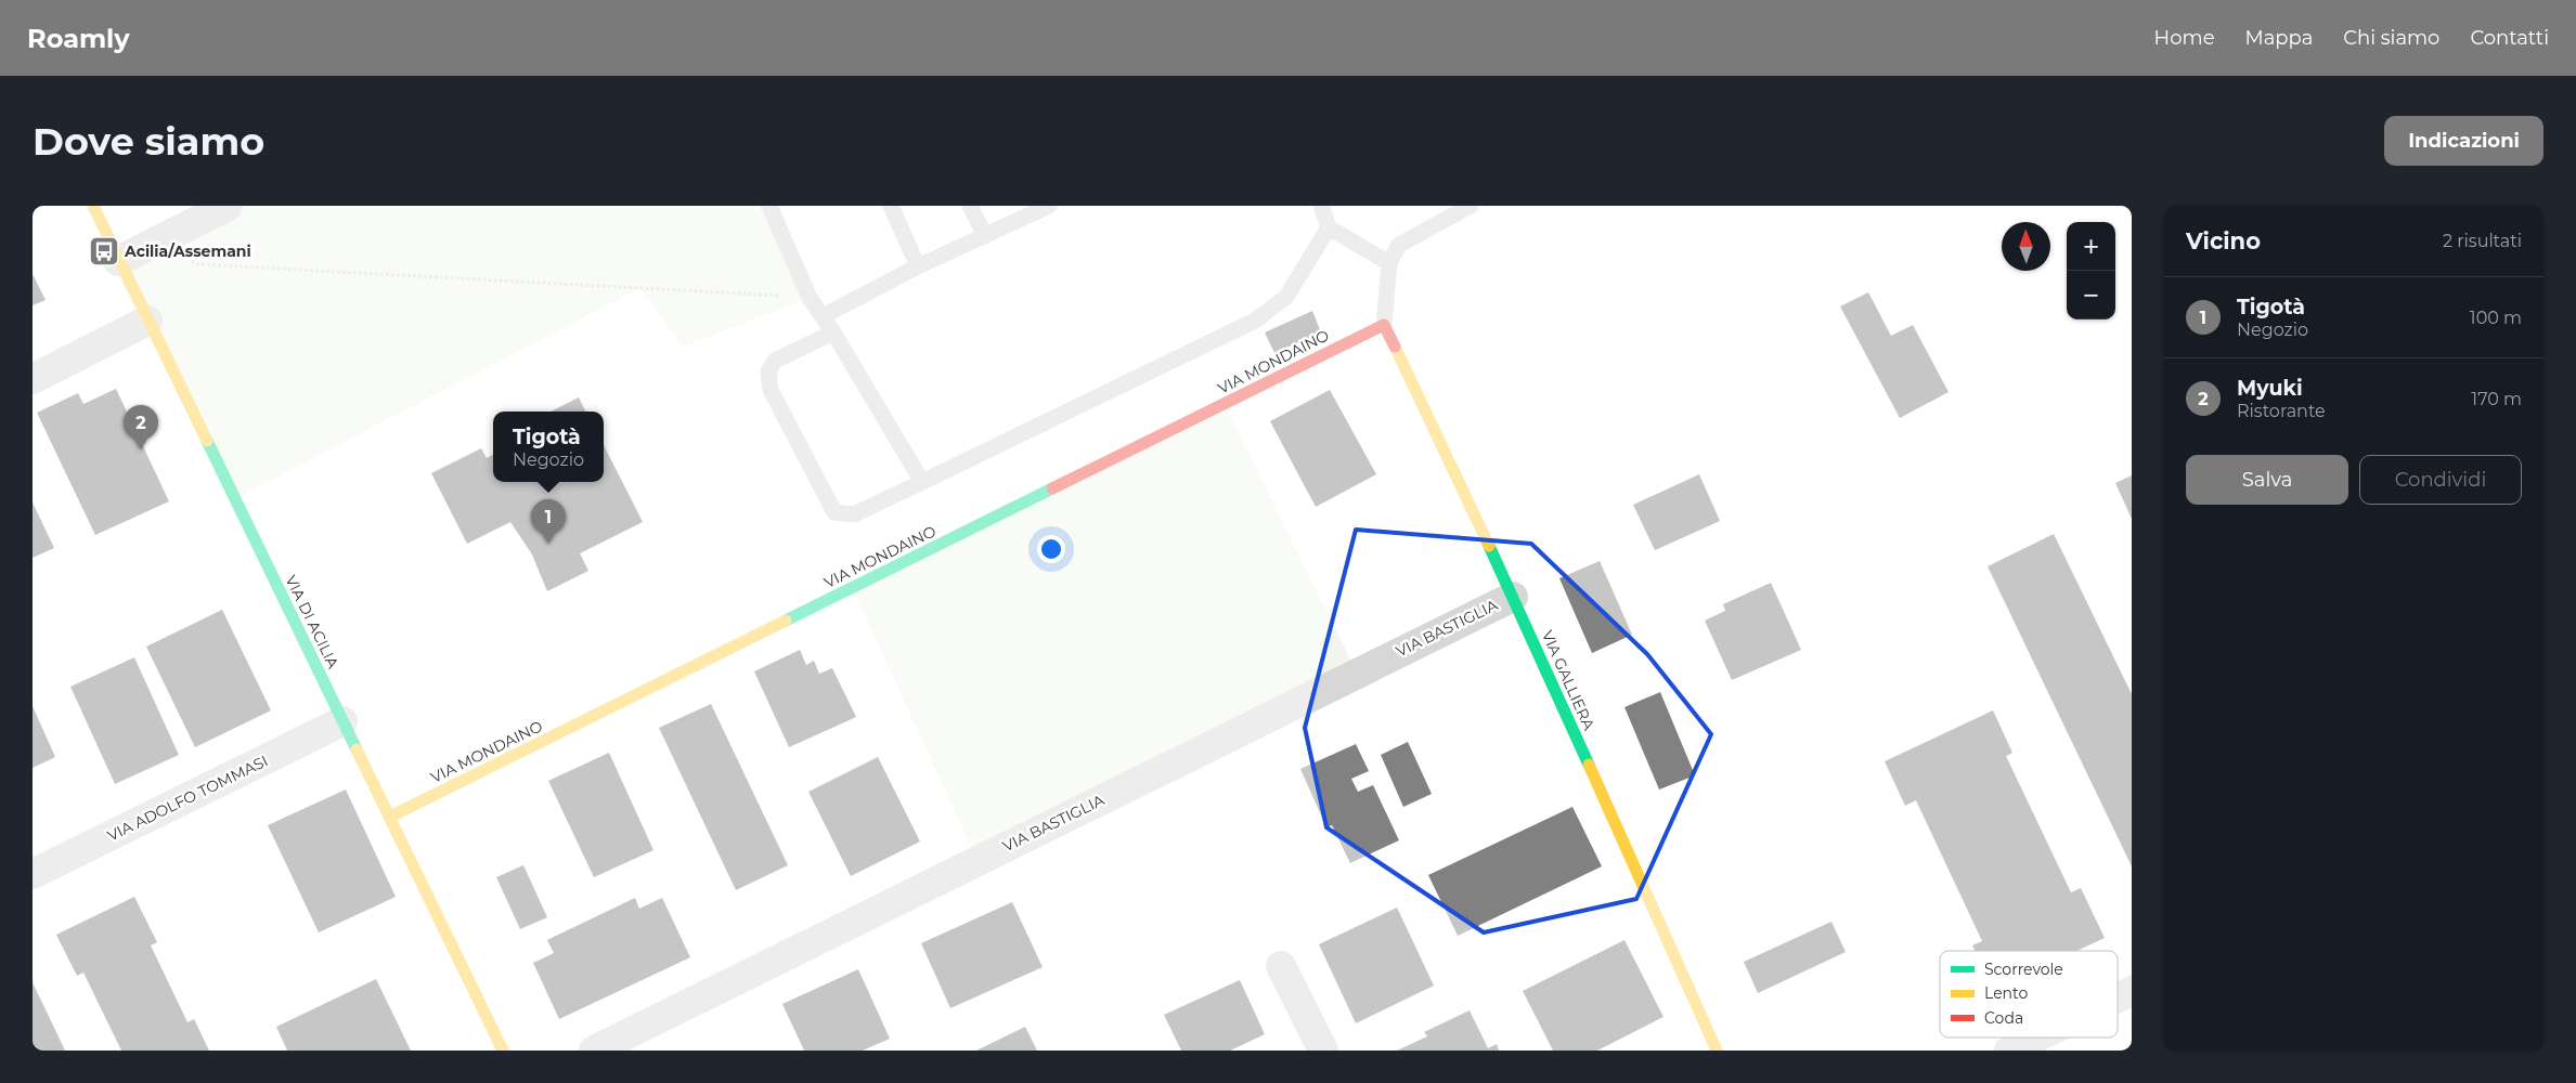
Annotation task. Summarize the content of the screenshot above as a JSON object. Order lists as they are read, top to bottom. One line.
{"streets":{"street":["VIA MONDAINO","VIA DI ACILIA","VIA BASTIGLIA","VIA GALLIERA","VIA ADOLFO TOMMASI"]},"crossings":[["VIA MONDAINO","VIA DI ACILIA"],["VIA MONDAINO","VIA GALLIERA"],["VIA DI ACILIA","VIA ADOLFO TOMMASI"],["VIA BASTIGLIA","VIA GALLIERA"]],"places":{"bus stop":["Acilia/Assemani"]},"legend":["Scorrevole","Lento","Coda"],"north":"top","page":{"header":"Roamly","nav":["Home","Mappa","Chi siamo","Contatti"],"buttons":["Indicazioni",["Salva","Condividi"]],"title":"Dove siamo","heading":["Vicino","2 risultati"],"map_buttons":["+","−"],"list":[{"mark":"1","name":"Tigotà","note":"Negozio","value":"100 m"},{"mark":"2","name":"Myuki","note":"Ristorante","value":"170 m"}],"pins":["2","1"],"popup":["Tigotà","Negozio"]}}
